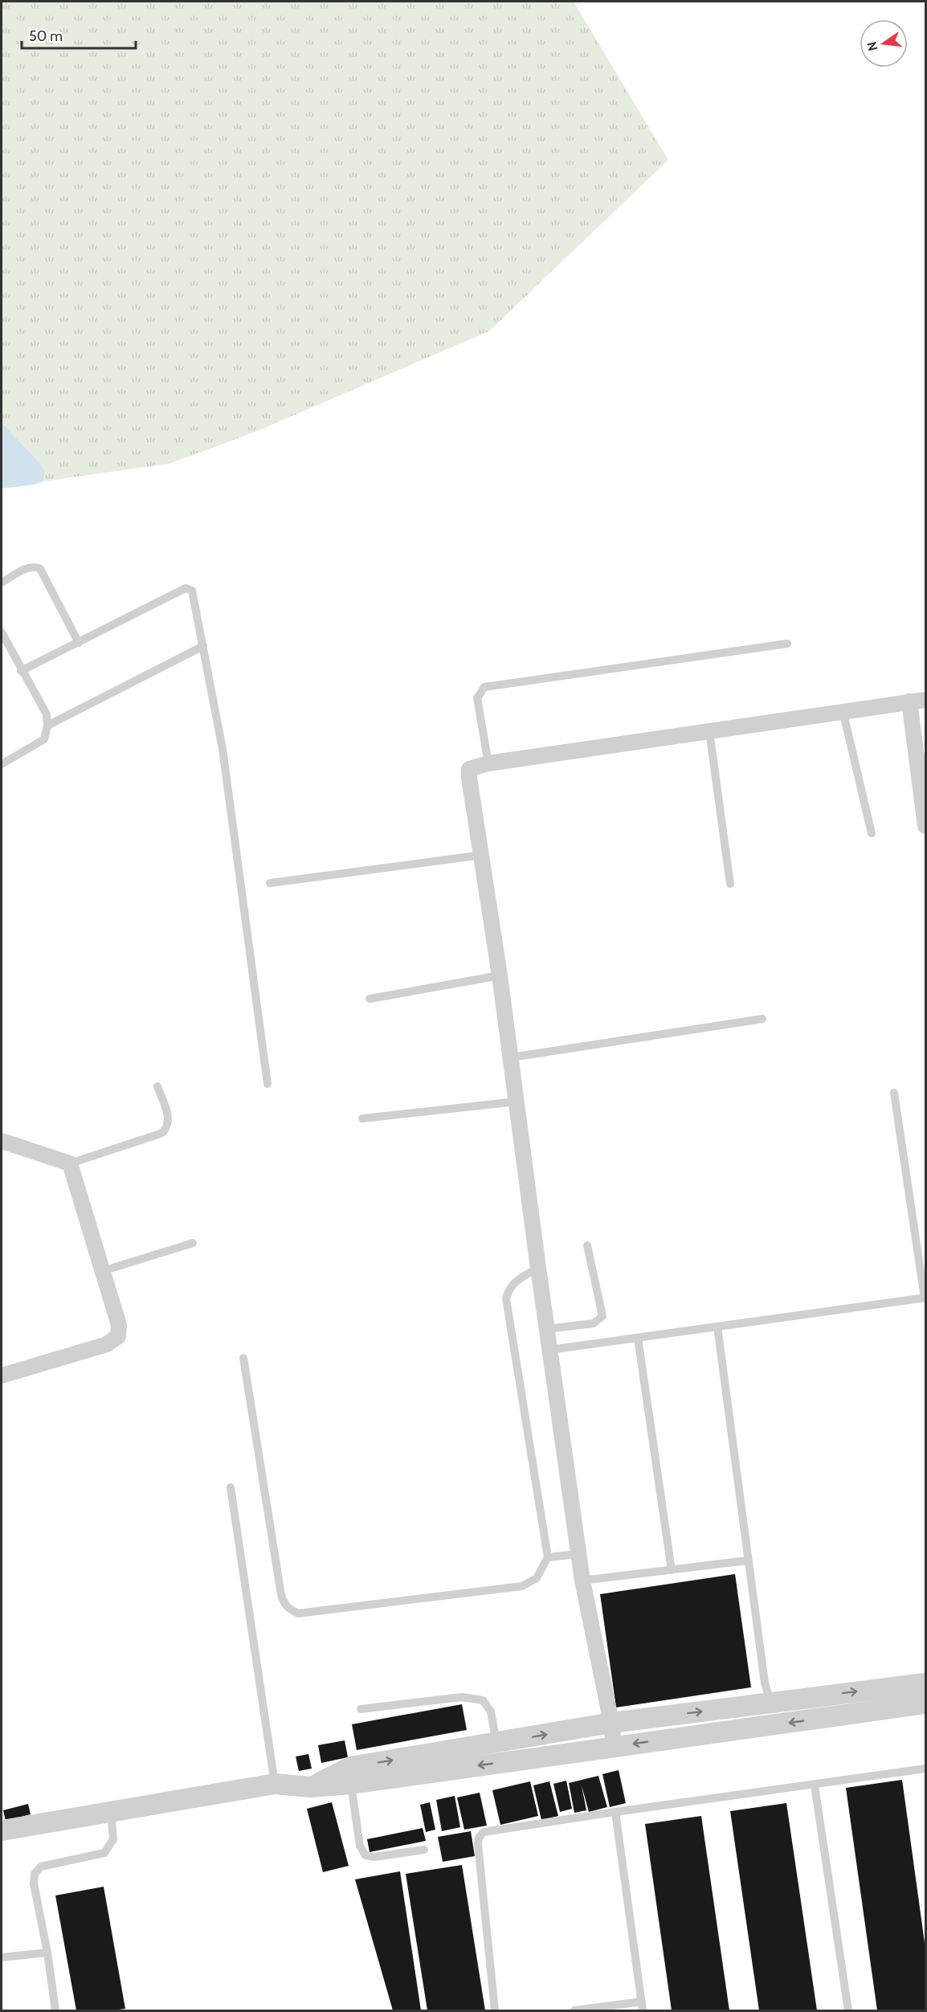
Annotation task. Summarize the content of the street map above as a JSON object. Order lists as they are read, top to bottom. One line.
{"scale_bar":"50 m","north":"left"}
